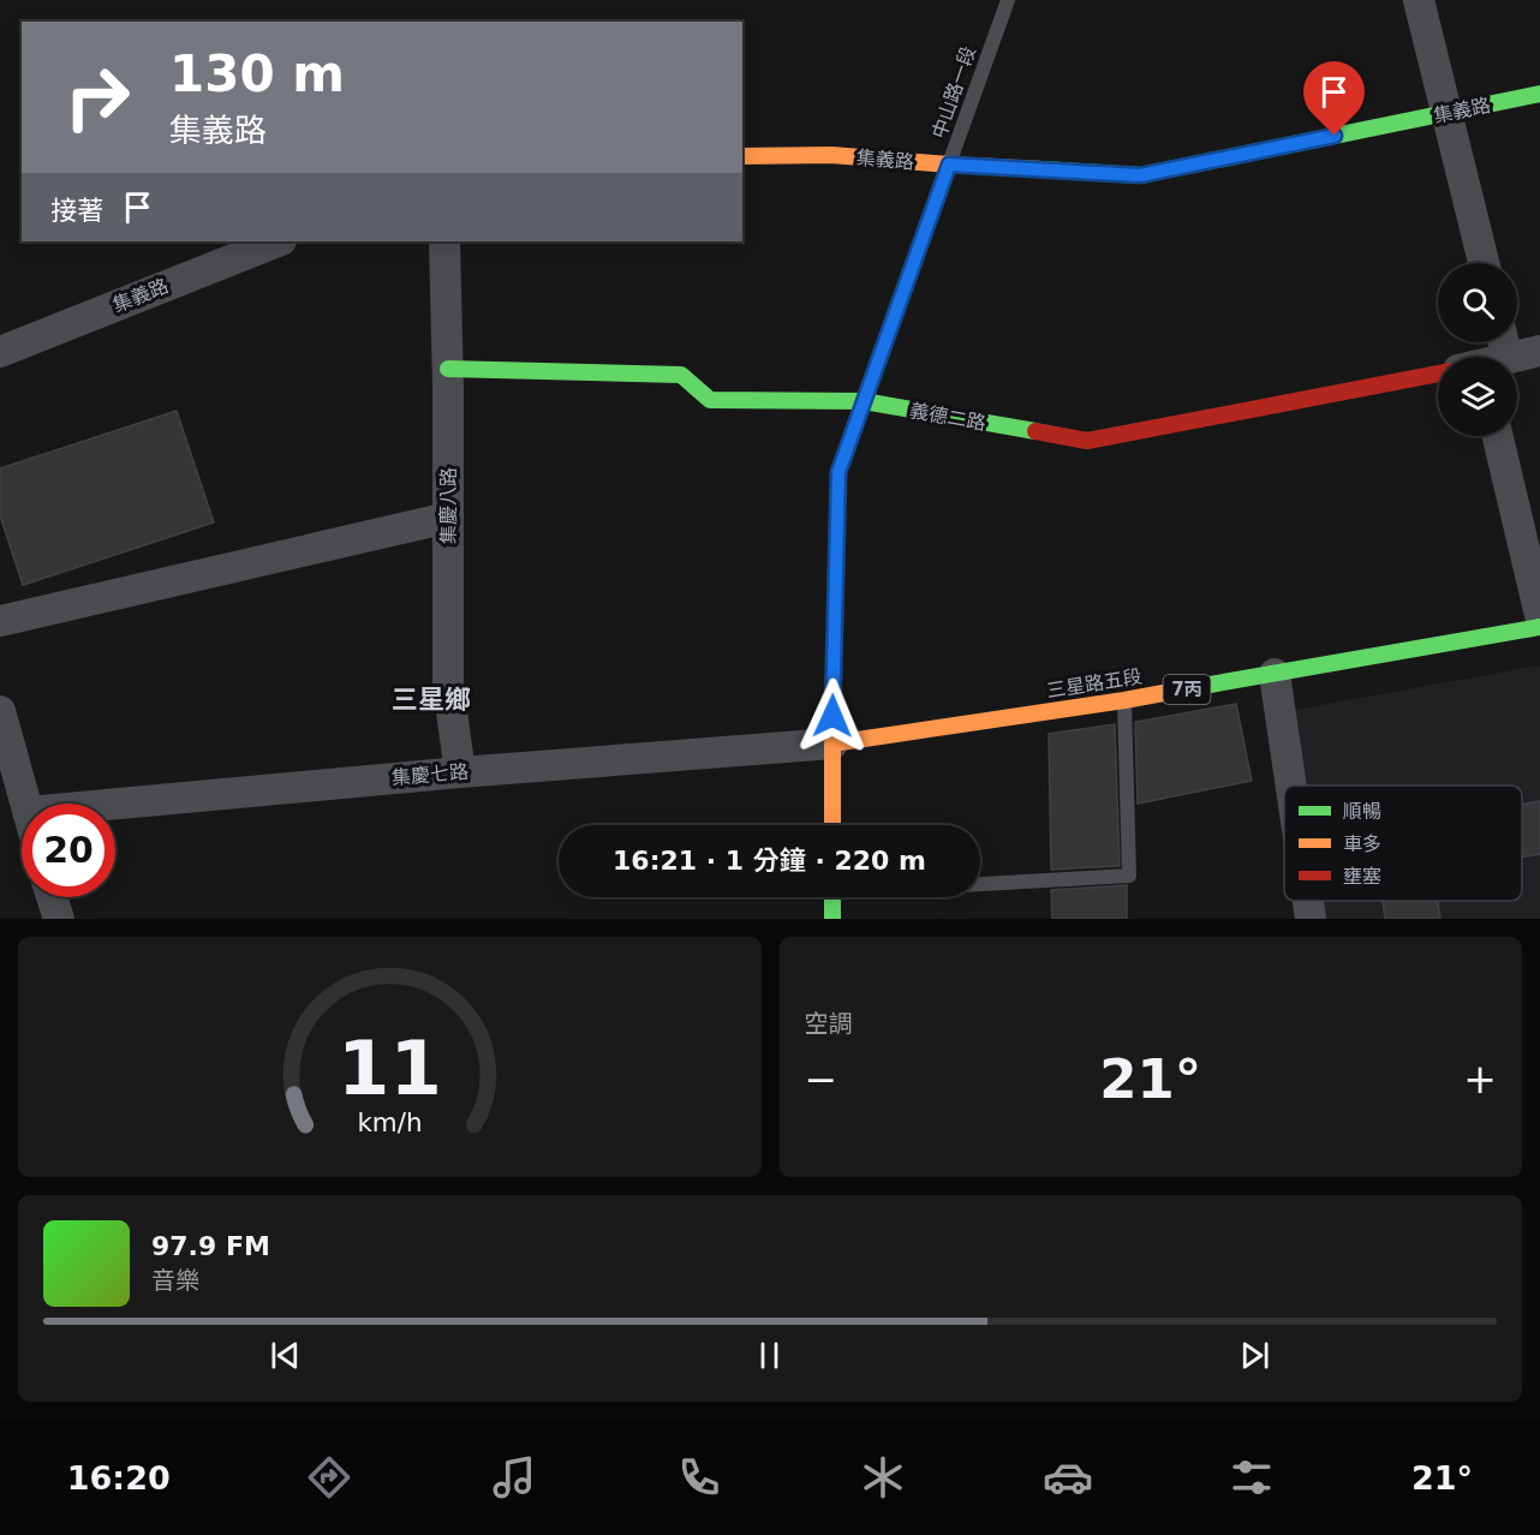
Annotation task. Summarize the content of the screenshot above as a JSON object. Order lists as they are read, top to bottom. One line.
{"streets":{"street":["集義路","義德二路","集慶八路","三星路五段","7丙","集慶七路"],"lane":["中山路一段"]},"crossings":[["中山路一段","集義路"],["中山路一段","義德二路"],["中山路一段","三星路五段"],["中山路一段","集慶七路"],["義德二路","集慶八路"],["集慶八路","集慶七路"],["三星路五段","集慶七路"]],"districts":["三星鄉"],"legend":["順暢","車多","壅塞"],"page":{"turn":["130 m","集義路"],"then":"接著","limit":"20","trip":"16:21 · 1 分鐘 · 220 m","tile":"空調","heat":["−","21°","+"],"song":["97.9 FM","音樂"],"tabs":["16:20","21°"],"gauge":["11","km/h"]}}
